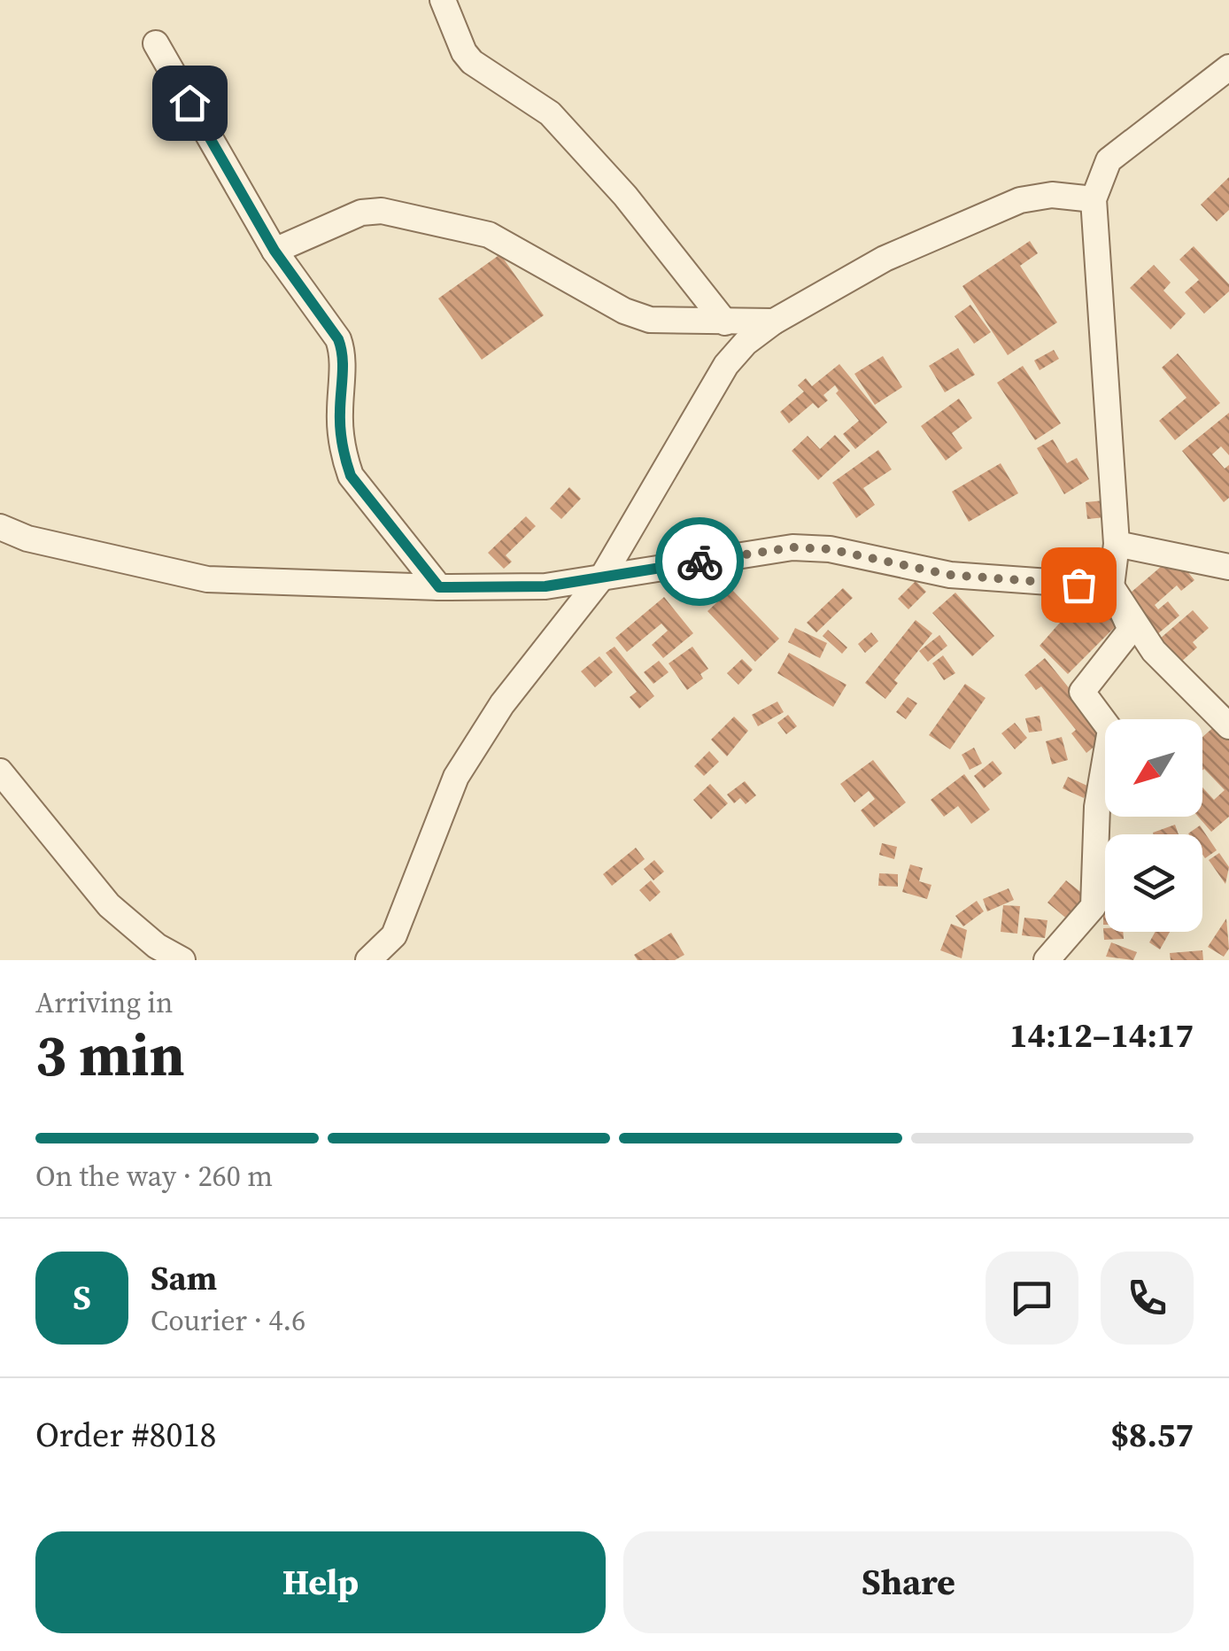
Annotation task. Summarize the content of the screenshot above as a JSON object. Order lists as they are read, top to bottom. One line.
{"north":"bottom left","page":{"heading":["3 min","Arriving in","14:12–14:17"],"panel":["Sam","Courier · 4.6","Order #8018","$8.57"],"bar":"On the way · 260 m","round":"S","buttons":["Help","Share"]}}
